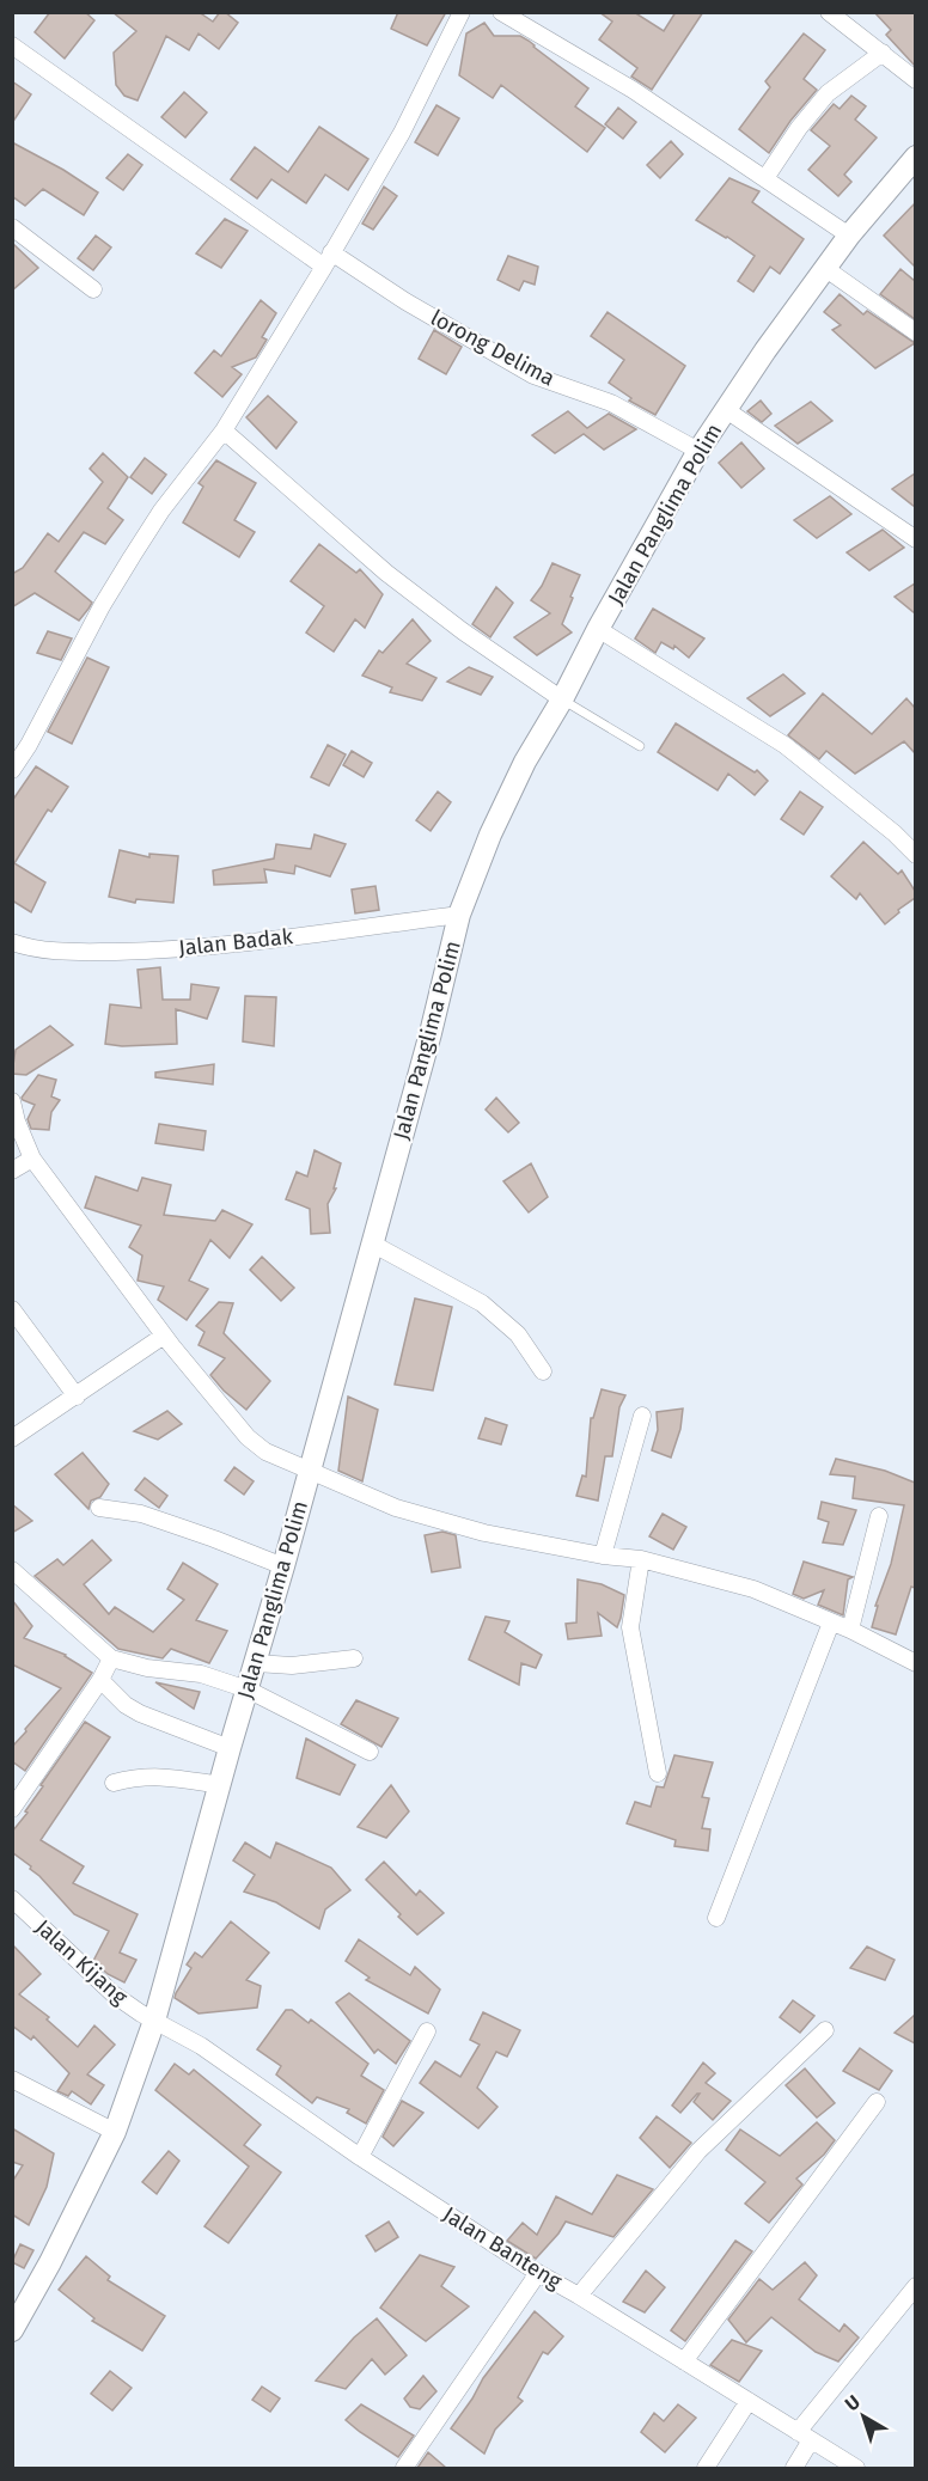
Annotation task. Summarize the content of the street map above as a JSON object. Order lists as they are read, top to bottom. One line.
{"streets":{"street":["lorong Delima","Jalan Panglima Polim","Jalan Badak","Jalan Kijang","Jalan Banteng"]},"crossings":[["lorong Delima","Jalan Panglima Polim"],["Jalan Panglima Polim","Jalan Badak"],["Jalan Panglima Polim","Jalan Kijang"],["Jalan Panglima Polim","Jalan Banteng"],["Jalan Kijang","Jalan Banteng"]],"north":"top left"}
